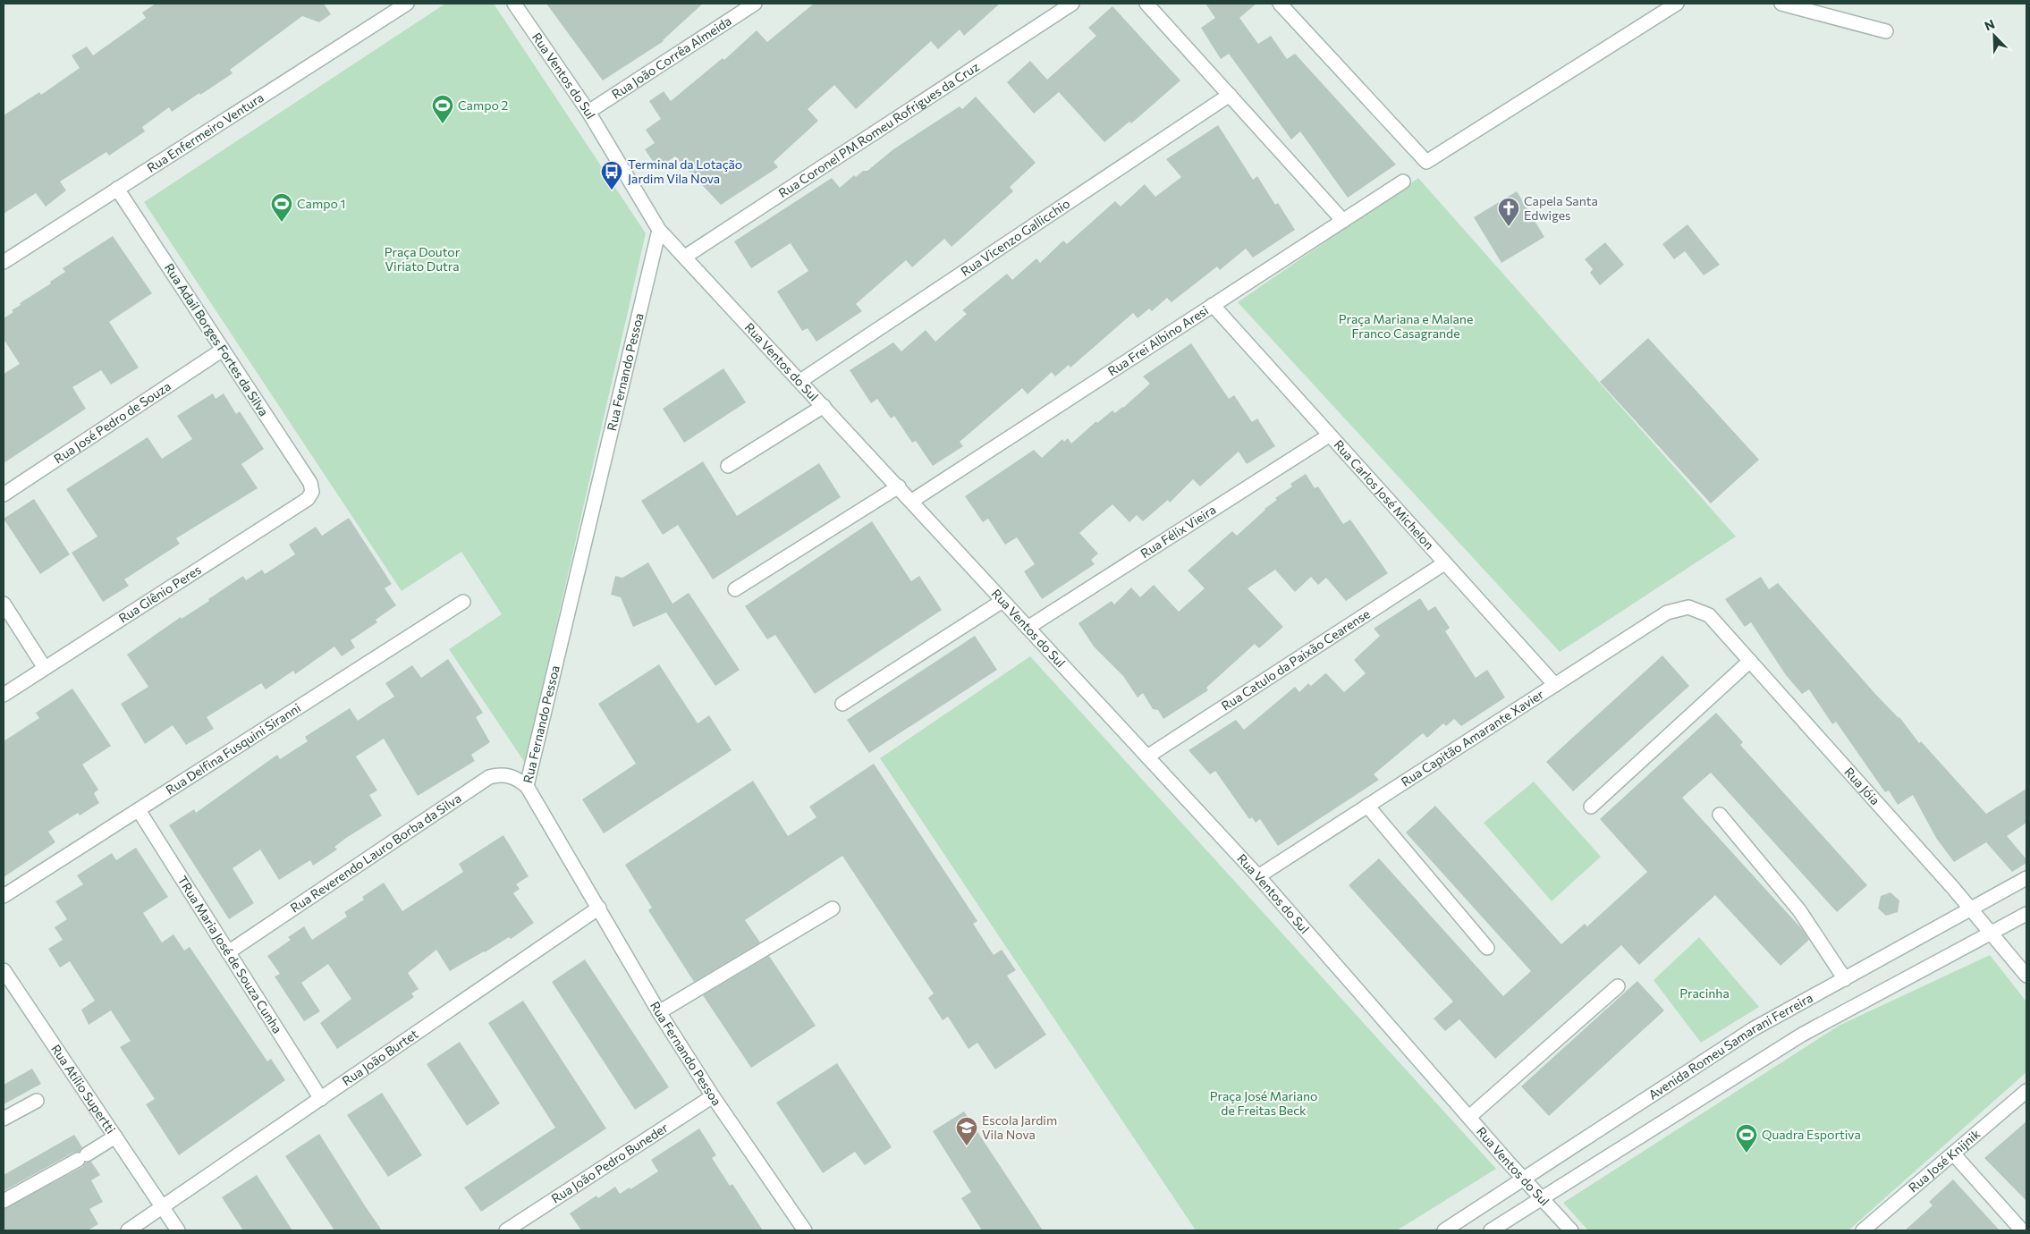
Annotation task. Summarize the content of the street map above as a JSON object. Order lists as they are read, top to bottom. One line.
{"streets":{"street":["Rua João Corrêa Almeida","Rua Ventos do Sul","Rua Coronel PM Romeu Rofrigues da Cruz","Rua Enfermeiro Ventura","Rua Vicenzo Gallicchio","Rua Adail Borges Fortes da Silva","Rua Frei Albino Aresi","Rua Fernando Pessoa","Rua José Pedro de Souza","Rua Carlos José Michelon","Rua Félix Vieira","Rua Glênio Peres","Rua Catulo da Paixão Cearense","Rua Capitão Amarante Xavier","Rua Delfina Fusquini Siranni","Rua Jóia","Rua Reverendo Lauro Borba da Silva","TRua Maria José de Souza Cunha","Avenida Romeu Samarani Ferreira","Rua João Burtet","Rua Atílio Supertti","Rua José Knijnik","Rua João Pedro Buneder"]},"crossings":[["Rua João Corrêa Almeida","Rua Ventos do Sul"],["Rua Ventos do Sul","Rua Coronel PM Romeu Rofrigues da Cruz"],["Rua Ventos do Sul","Rua Vicenzo Gallicchio"],["Rua Ventos do Sul","Rua Frei Albino Aresi"],["Rua Ventos do Sul","Rua Fernando Pessoa"],["Rua Ventos do Sul","Rua Félix Vieira"],["Rua Ventos do Sul","Rua Catulo da Paixão Cearense"],["Rua Ventos do Sul","Rua Capitão Amarante Xavier"],["Rua Ventos do Sul","Avenida Romeu Samarani Ferreira"],["Rua Enfermeiro Ventura","Rua Adail Borges Fortes da Silva"],["Rua Adail Borges Fortes da Silva","Rua José Pedro de Souza"],["Rua Adail Borges Fortes da Silva","Rua Glênio Peres"],["Rua Frei Albino Aresi","Rua Carlos José Michelon"],["Rua Fernando Pessoa","Rua Reverendo Lauro Borba da Silva"],["Rua Fernando Pessoa","Rua João Burtet"],["Rua Fernando Pessoa","Rua João Pedro Buneder"],["Rua Carlos José Michelon","Rua Félix Vieira"],["Rua Carlos José Michelon","Rua Catulo da Paixão Cearense"],["Rua Carlos José Michelon","Rua Capitão Amarante Xavier"],["Rua Capitão Amarante Xavier","Rua Jóia"],["Rua Delfina Fusquini Siranni","TRua Maria José de Souza Cunha"],["Rua Jóia","Avenida Romeu Samarani Ferreira"],["Rua Reverendo Lauro Borba da Silva","TRua Maria José de Souza Cunha"],["TRua Maria José de Souza Cunha","Rua João Burtet"],["Rua João Burtet","Rua Atílio Supertti"]],"parks":["Praça Doutor Viriato Dutra","Praça Mariana e Malane Franco Casagrande","Pracinha","Praça José Mariano de Freitas Beck"],"places":{"sports":["Campo 2","Campo 1","Quadra Esportiva"],"bus stop":["Terminal da Lotação Jardim Vila Nova"],"church":["Capela Santa Edwiges"],"school or university":["Escola Jardim Vila Nova"]},"north":"top left"}
